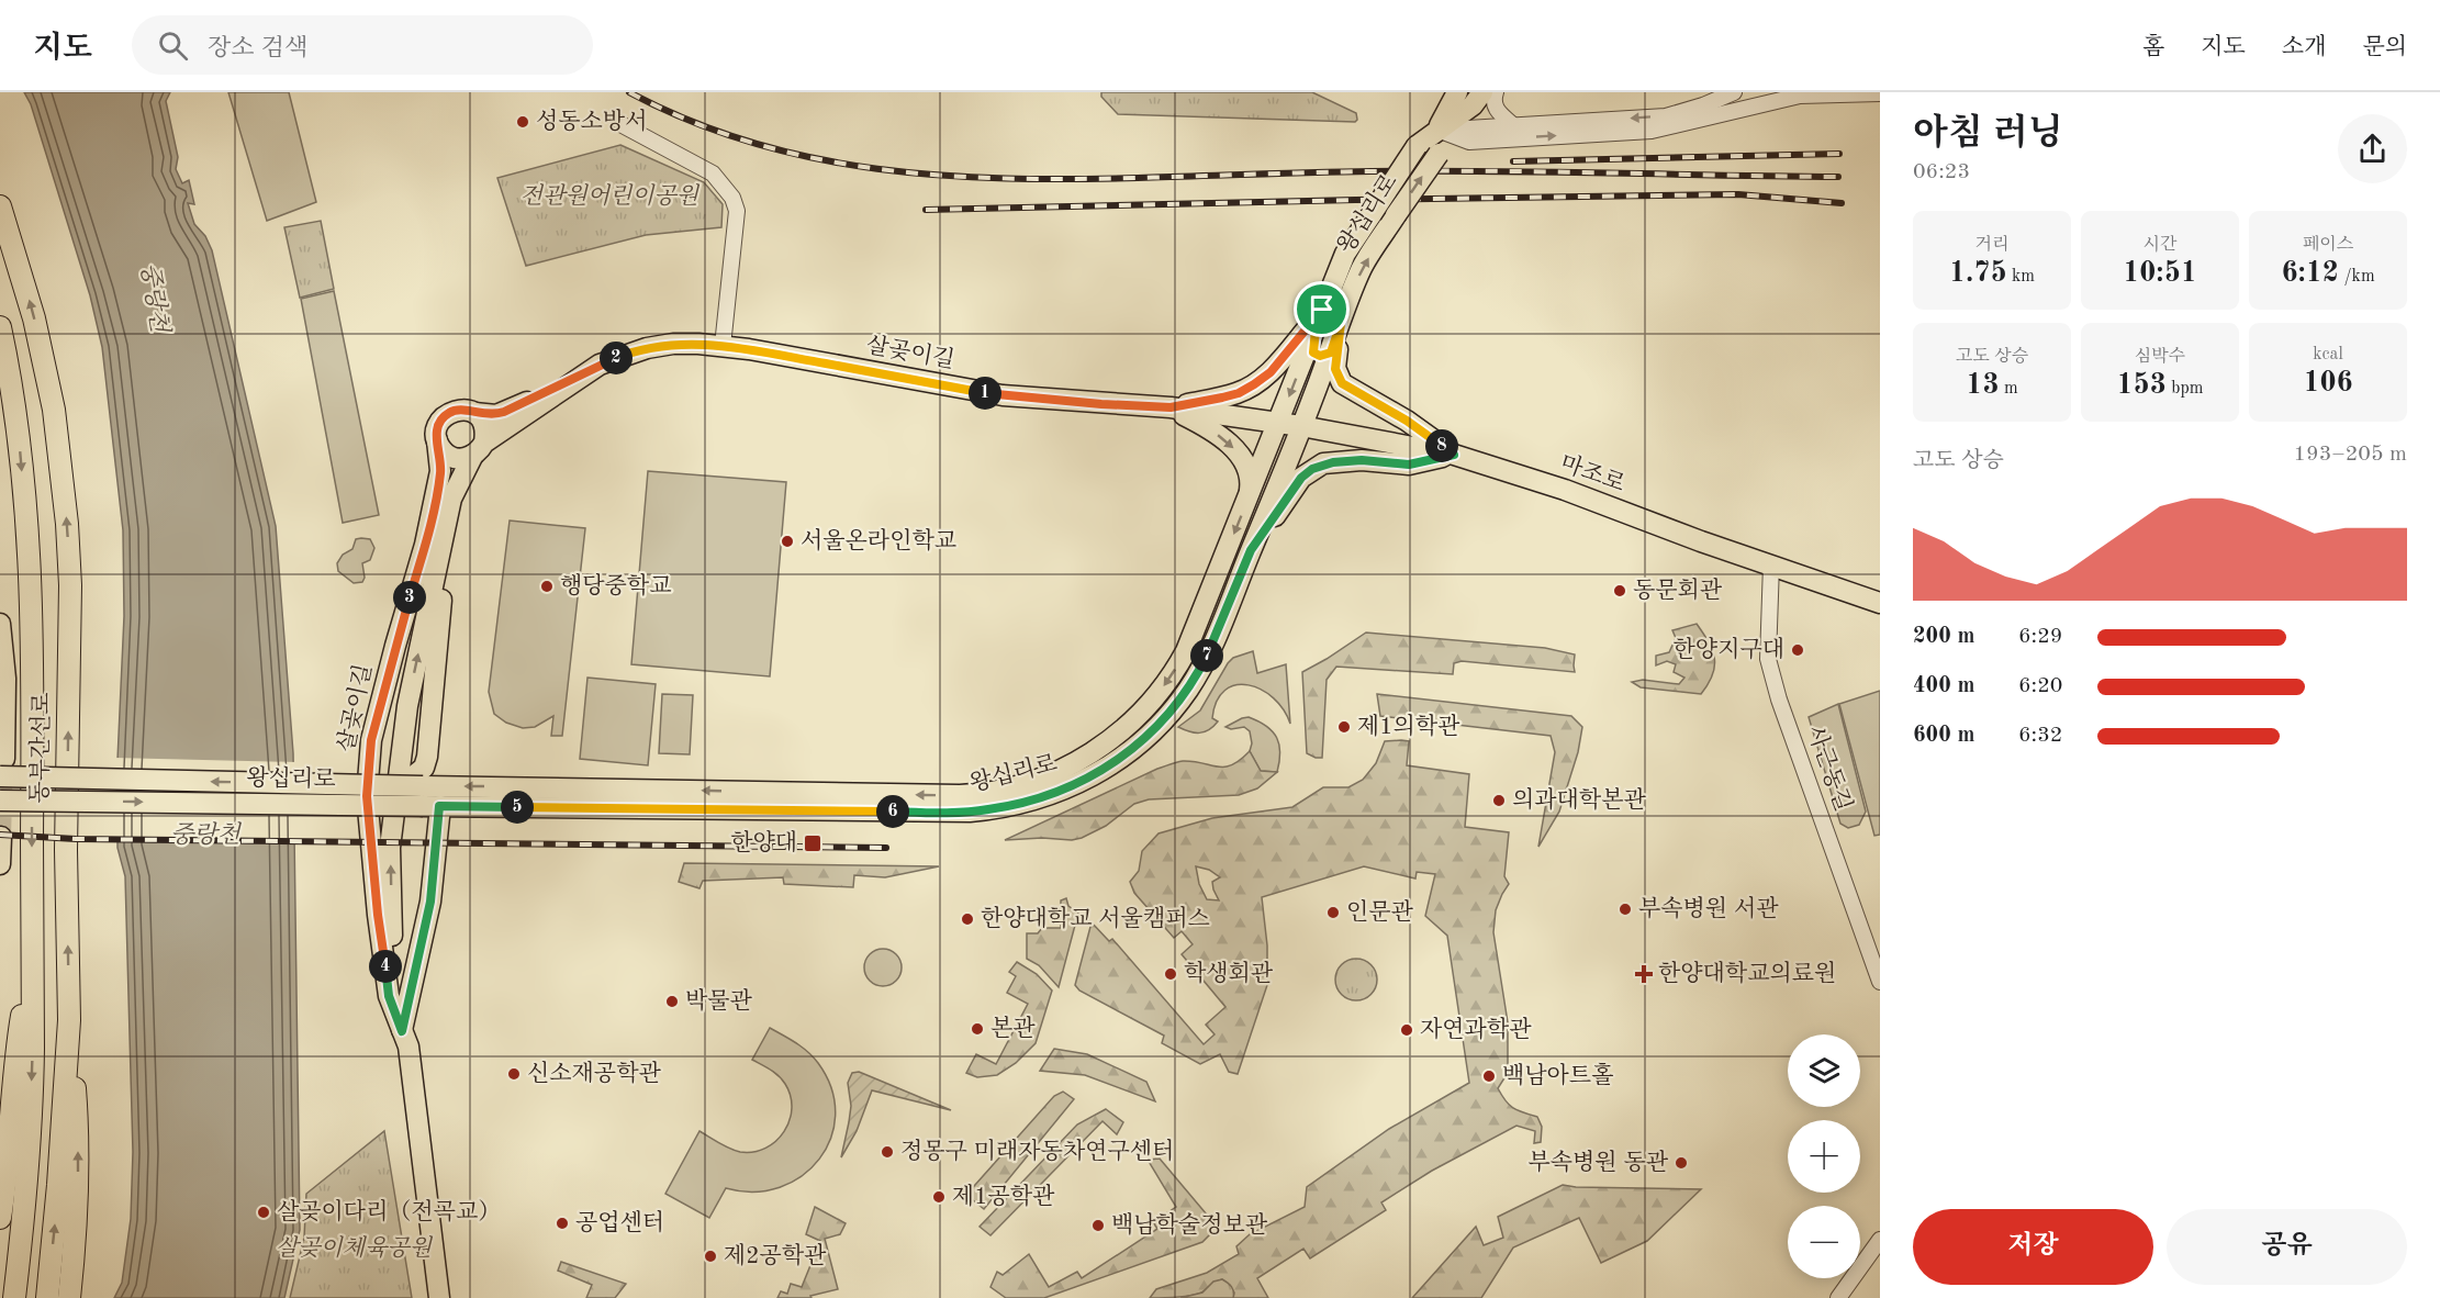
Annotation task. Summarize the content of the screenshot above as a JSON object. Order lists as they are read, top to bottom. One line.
{"streets":{"highway":["동부간선로"],"main road":["왕십리로","살곶이길","마조로"],"street":["사근동길"]},"crossings":[["왕십리로","살곶이길"],["왕십리로","마조로"],["살곶이길","마조로"],["마조로","사근동길"]],"water":["중랑천"],"parks":["전관원어린이공원","살곶이체육공원"],"places":{"other":["성동소방서","서울온라인학교","행당중학교","동문회관","한양지구대","제1의학관","의과대학본관","부속병원 서관","인문관","한양대학교 서울캠퍼스","학생회관","박물관","본관","자연과학관","신소재공학관","백남아트홀","정몽구 미래자동차연구센터","부속병원 동관","제1공학관","살곶이다리（전곡교）","공업센터","백남학술정보관","제2공학관"],"transit":["한양대"],"health":["한양대학교의료원"]},"page":{"header":"지도","search":"장소 검색","nav":["홈","지도","소개","문의"],"heading":["아침 러닝","06:23"],"stats":[["거리","1.75 km"],["시간","10:51"],["페이스","6:12 /km"],["고도 상승","13 m"],["심박수","153 bpm"],["kcal","106"]],"pins":["2","1","8","3","7","5","6","4"],"chart":["고도 상승","193–205 m"],"list":[{"name":"200 m","note":"6:29"},{"name":"400 m","note":"6:20"},{"name":"600 m","note":"6:32"}],"map_buttons":["+","−"],"buttons":["저장","공유"]}}
